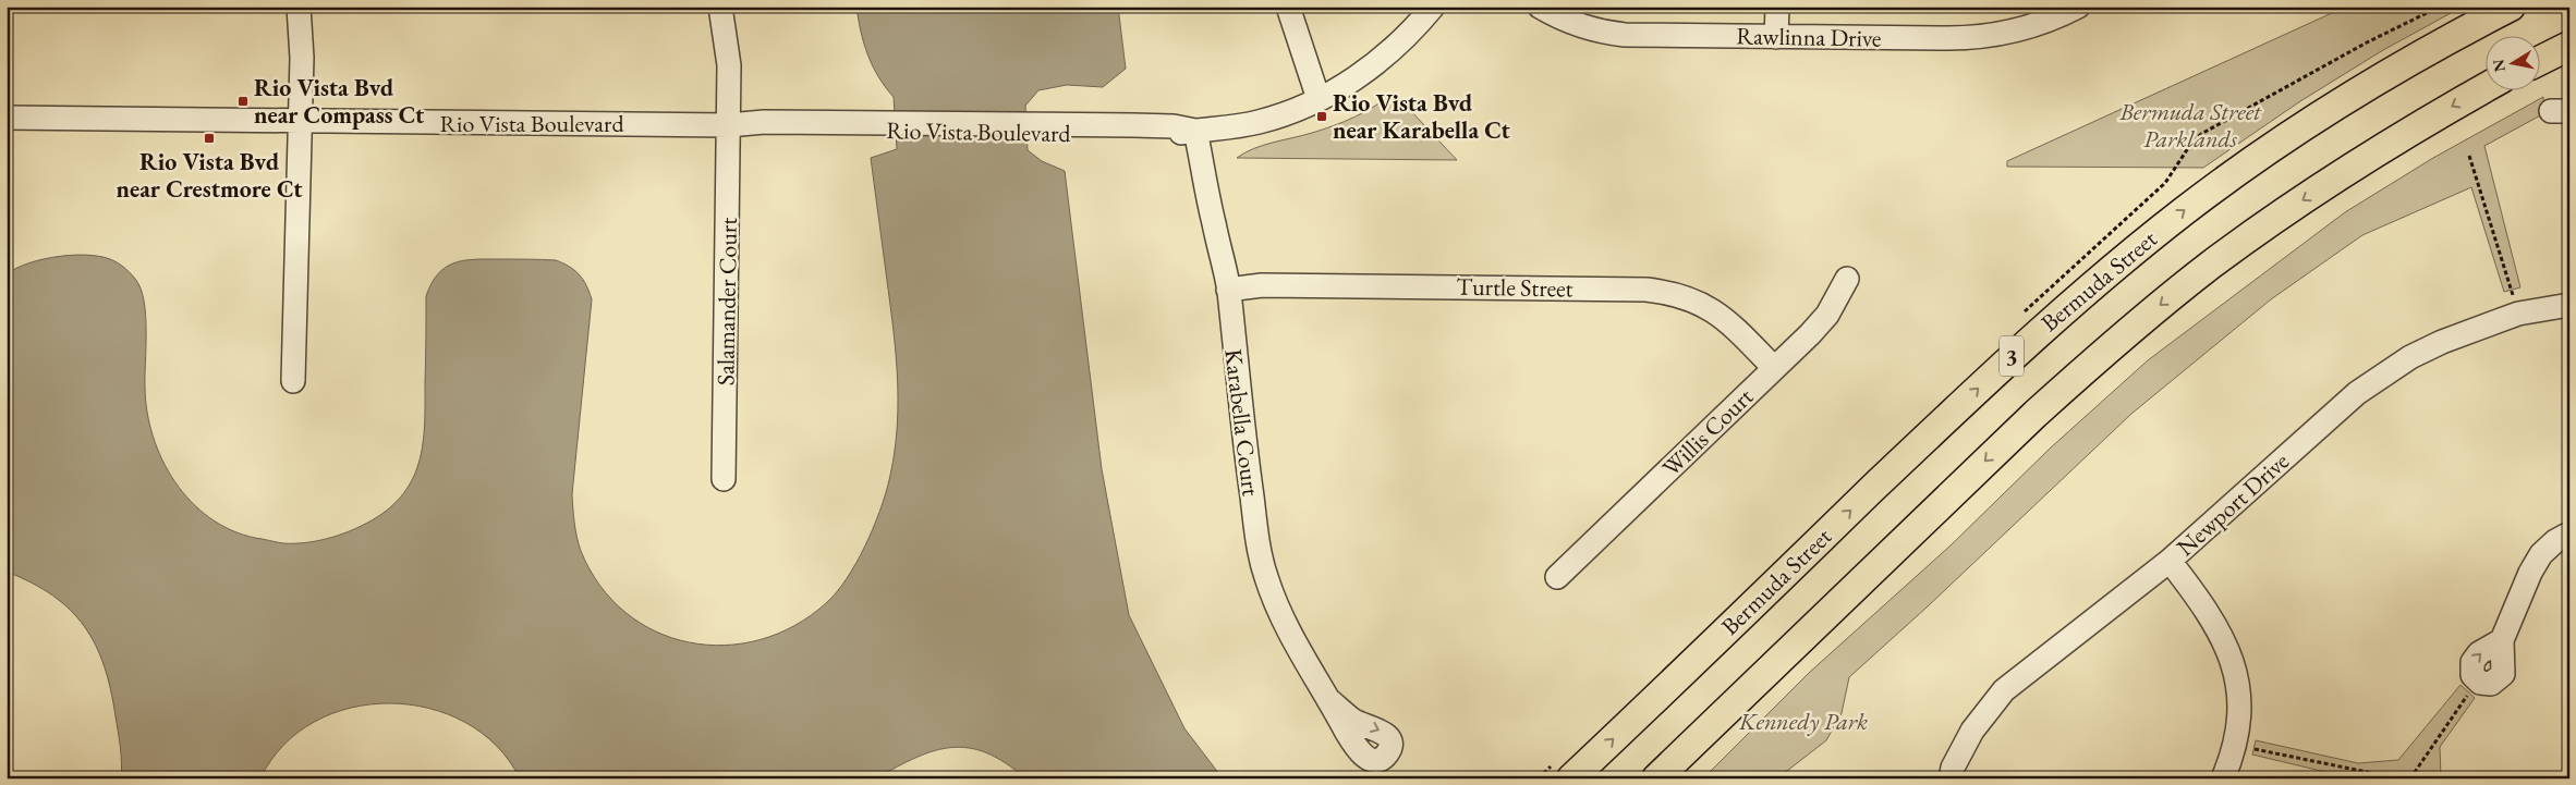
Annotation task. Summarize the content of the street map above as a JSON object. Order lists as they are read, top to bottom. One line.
{"streets":{"main road":["Bermuda Street","3"],"street":["Rawlinna Drive","Rio Vista Boulevard","Turtle Street","Salamander Court","Karabella Court","Willis Court","Newport Drive"]},"crossings":[["Rio Vista Boulevard","Salamander Court"],["Rio Vista Boulevard","Karabella Court"],["Turtle Street","Karabella Court"],["Turtle Street","Willis Court"]],"parks":["Bermuda Street Parklands","Kennedy Park"],"places":{"transit":["Rio Vista Bvd near Compass Ct","Rio Vista Bvd near Karabella Ct","Rio Vista Bvd near Crestmore Ct"]},"north":"left"}
